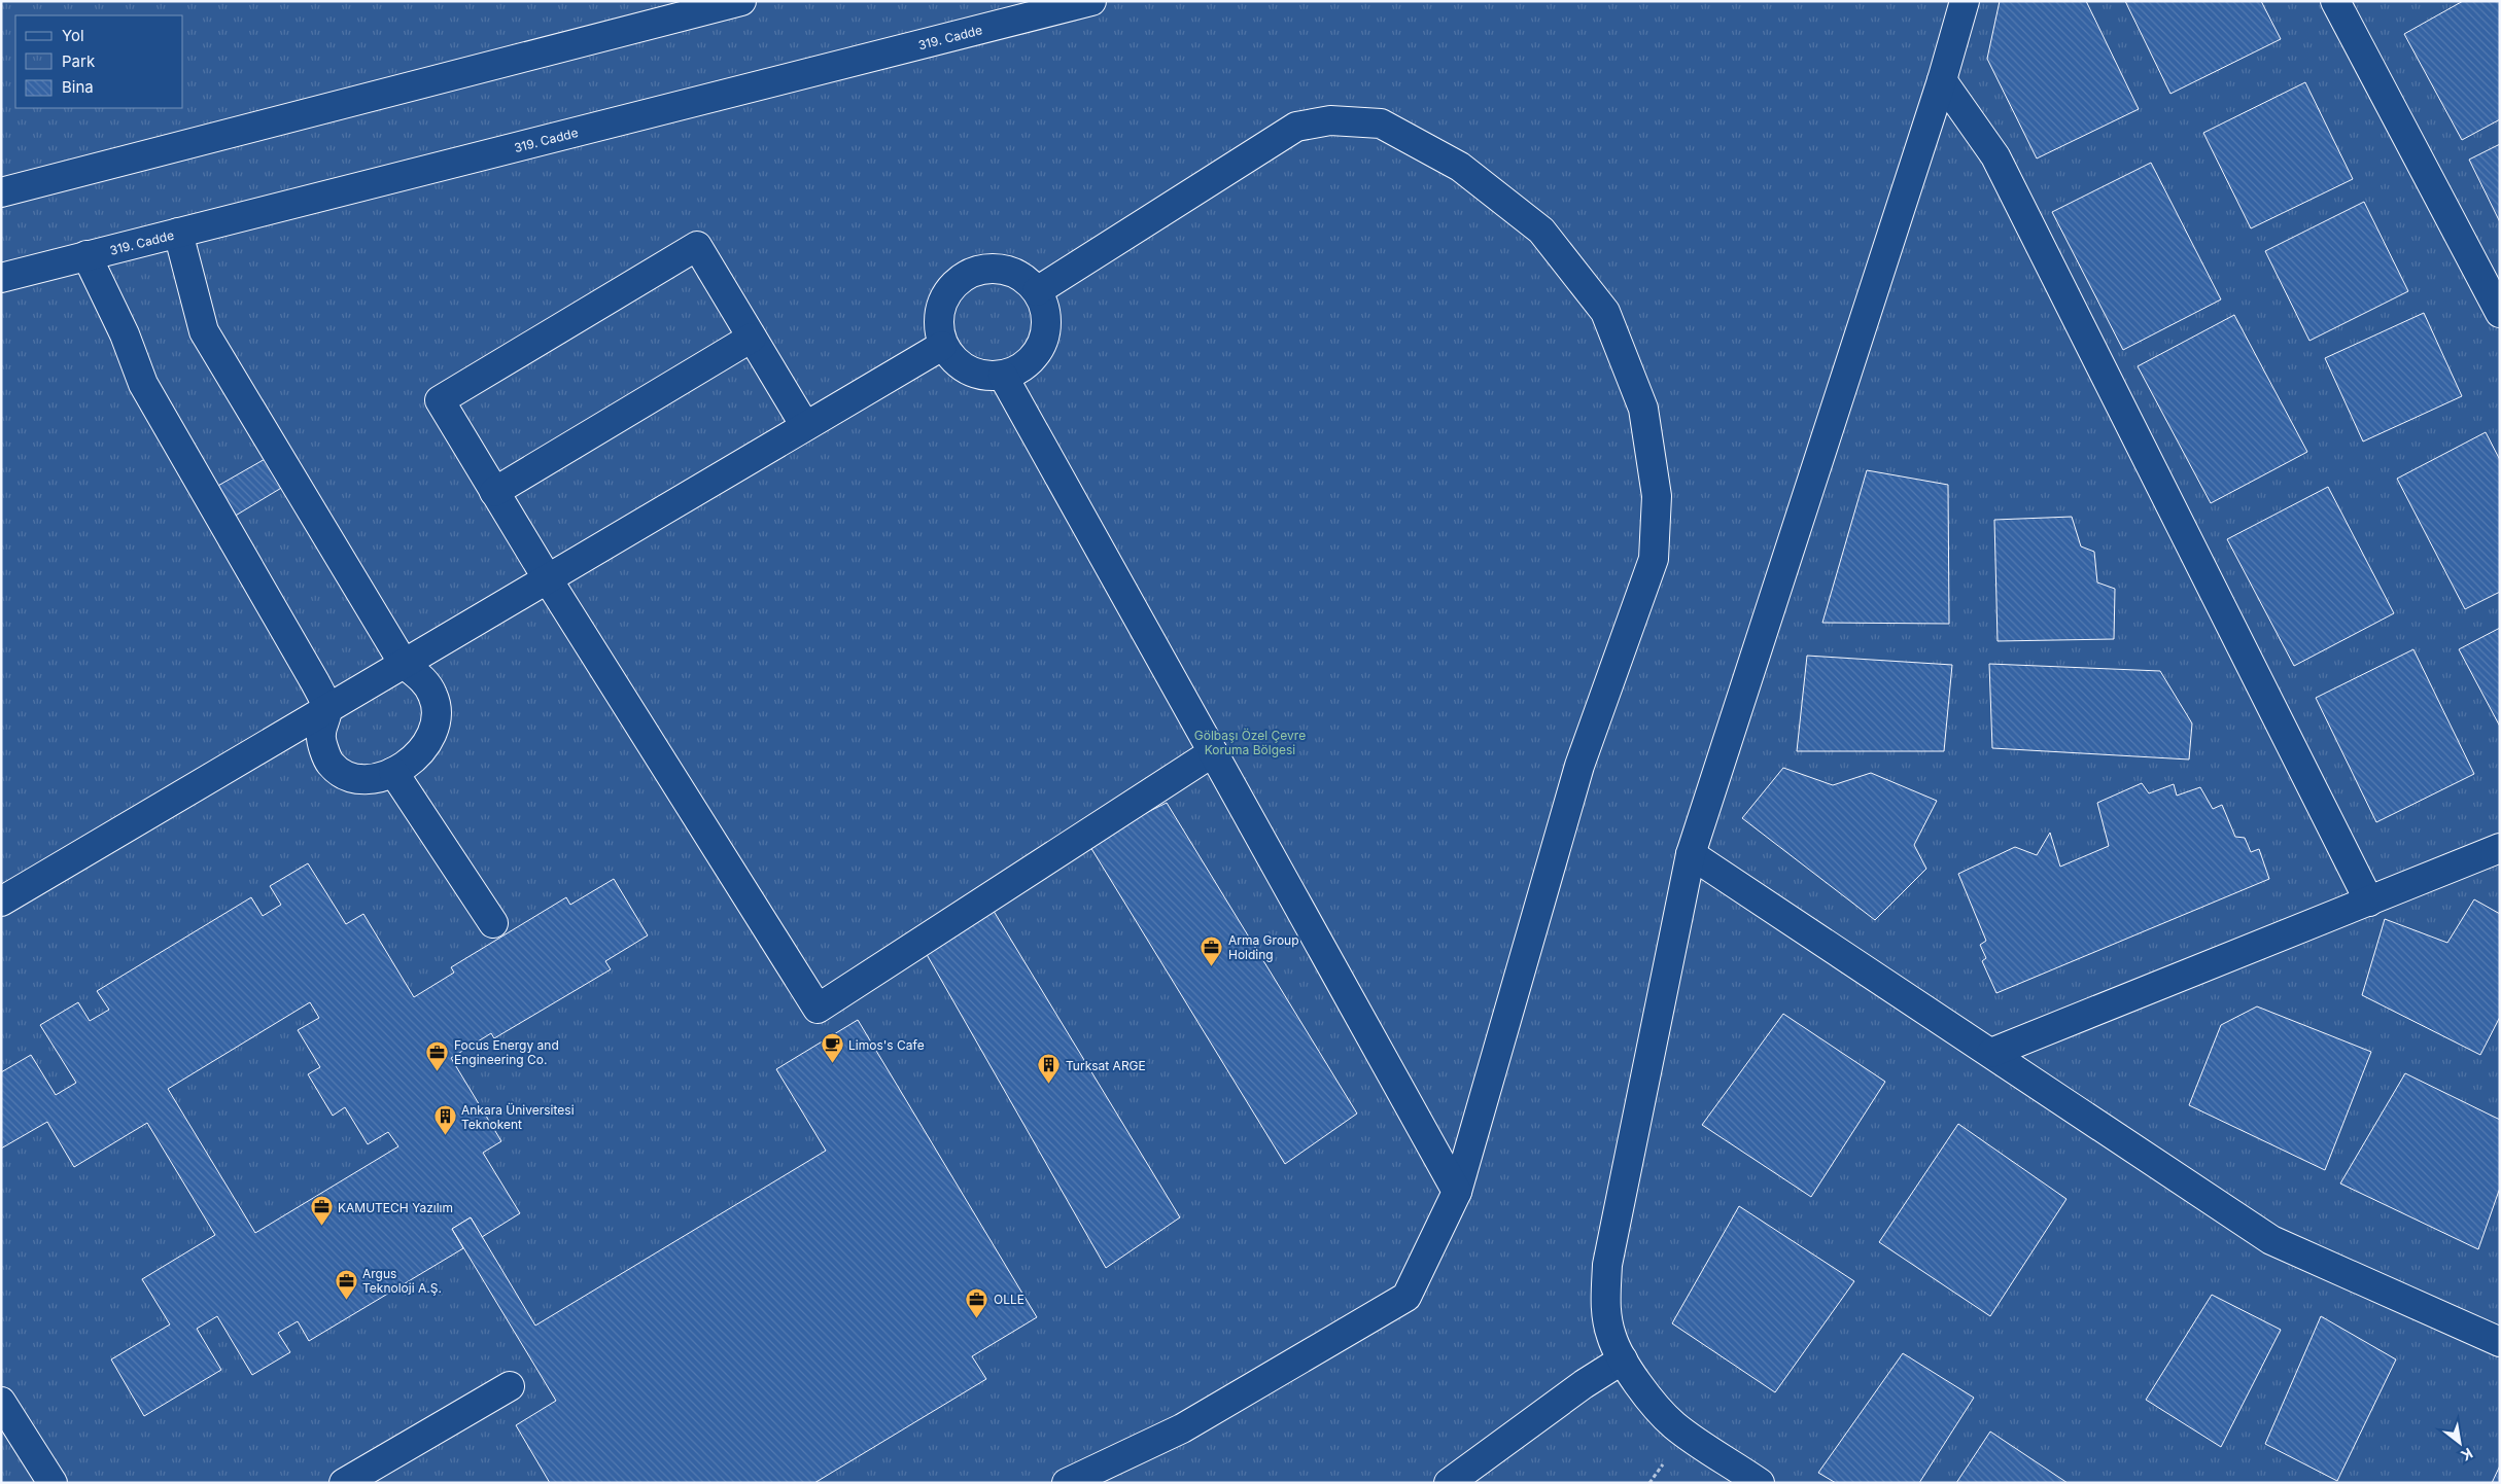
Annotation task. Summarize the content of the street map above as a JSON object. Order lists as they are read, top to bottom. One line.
{"streets":{"street":["319. Cadde"]},"parks":["Gölbaşı Özel Çevre Koruma Bölgesi"],"places":{"office":["Arma Group Holding","Focus Energy and Engineering Co.","KAMUTECH Yazılım","Argus Teknoloji A.Ş.","OLLE"],"cafe":["Limos's Cafe"],"building":["Turksat ARGE","Ankara Üniversitesi Teknokent"]},"legend":["Yol","Park","Bina"],"north":"bottom right"}
